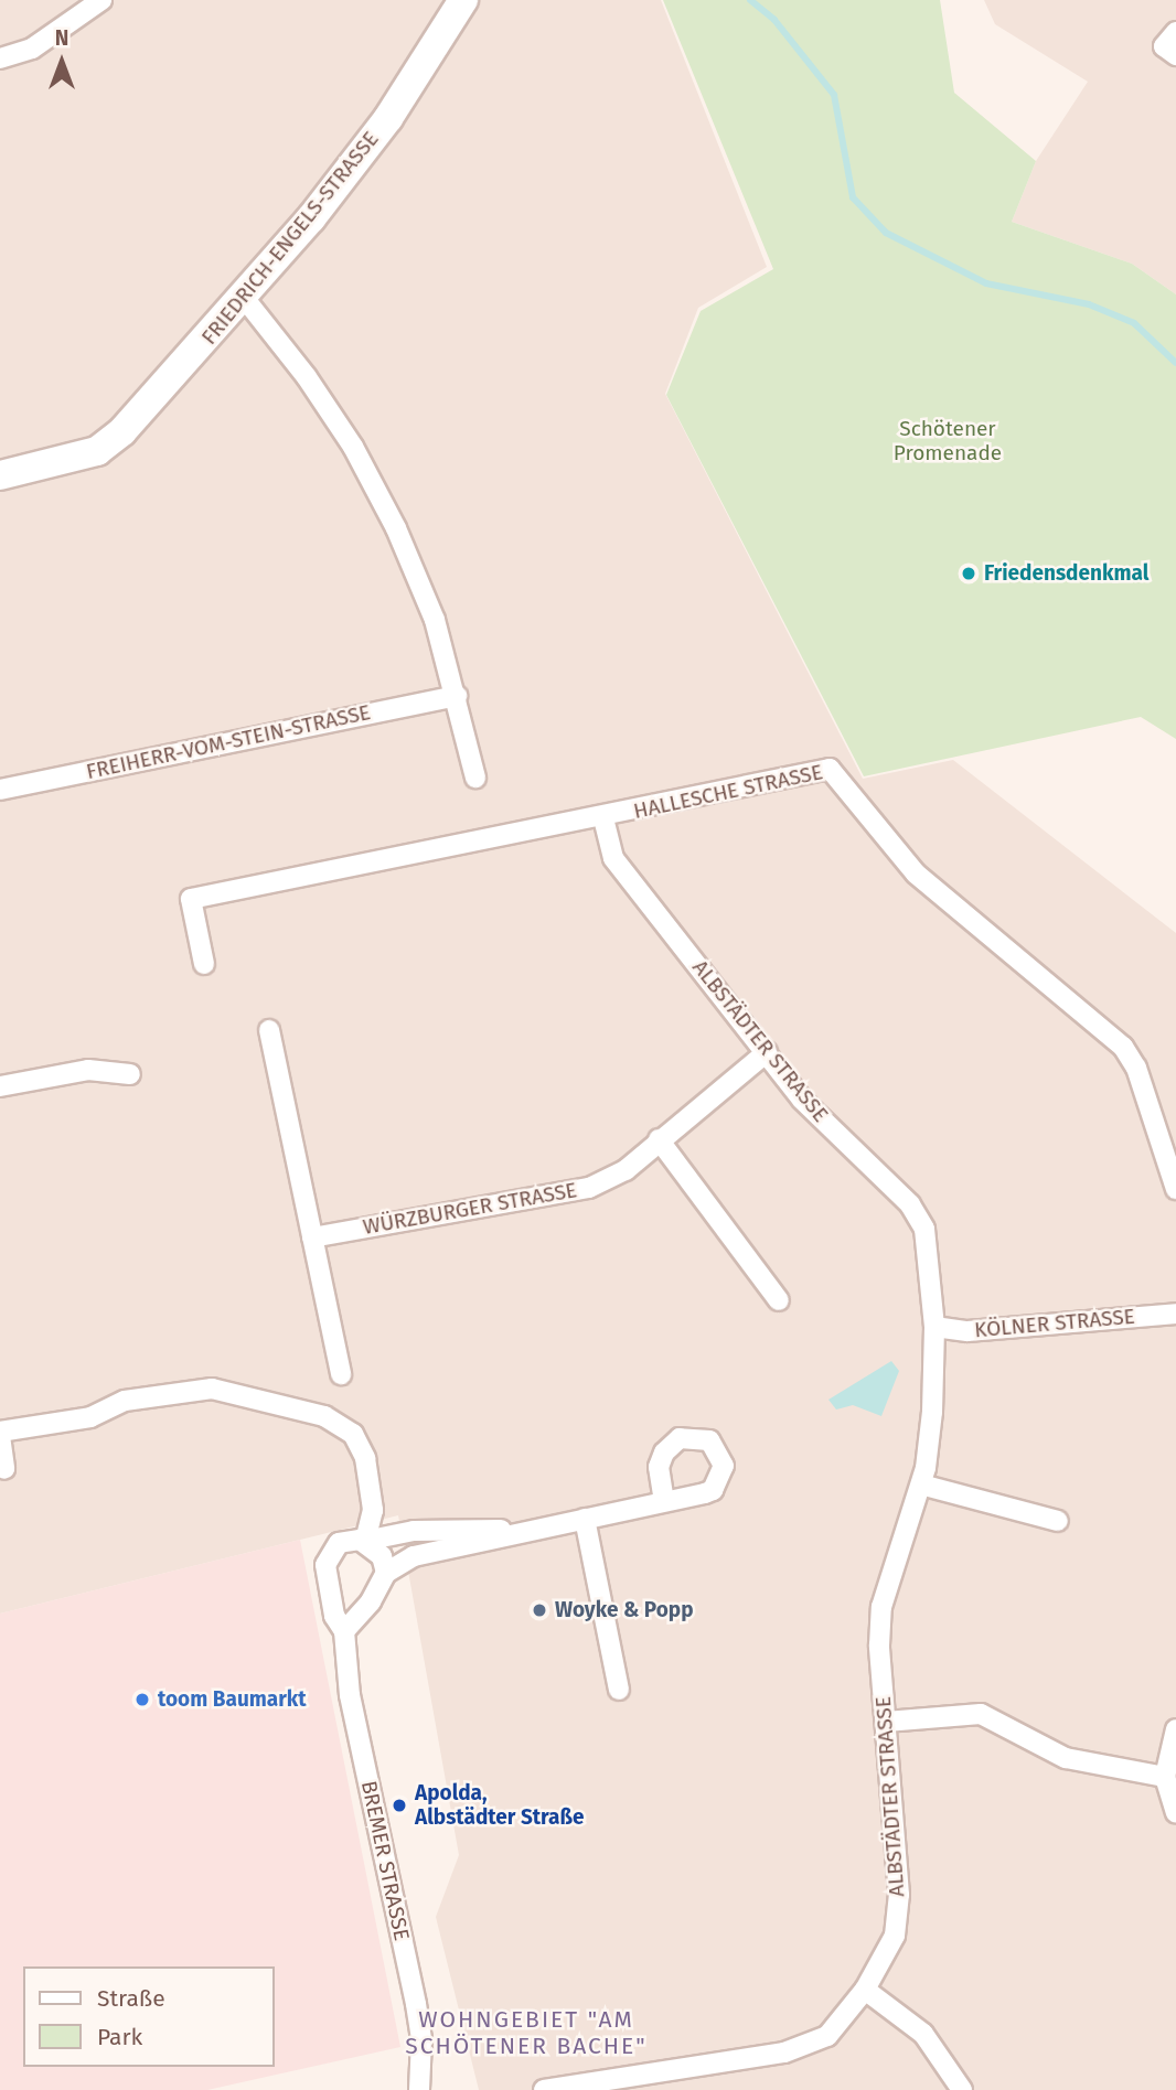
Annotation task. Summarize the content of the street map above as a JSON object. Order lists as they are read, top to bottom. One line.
{"streets":{"street":["FRIEDRICH-ENGELS-STRASSE","FREIHERR-VOM-STEIN-STRASSE","HALLESCHE STRASSE","ALBSTÄDTER STRASSE","WÜRZBURGER STRASSE","KÖLNER STRASSE","BREMER STRASSE"]},"crossings":[["HALLESCHE STRASSE","ALBSTÄDTER STRASSE"],["ALBSTÄDTER STRASSE","WÜRZBURGER STRASSE"],["ALBSTÄDTER STRASSE","KÖLNER STRASSE"]],"districts":["WOHNGEBIET \"AM SCHÖTENER BACHE\""],"parks":["Schötener Promenade"],"places":["Friedensdenkmal","Woyke & Popp","toom Baumarkt","Apolda, Albstädter Straße"],"legend":["Straße","Park"],"north":"top"}
